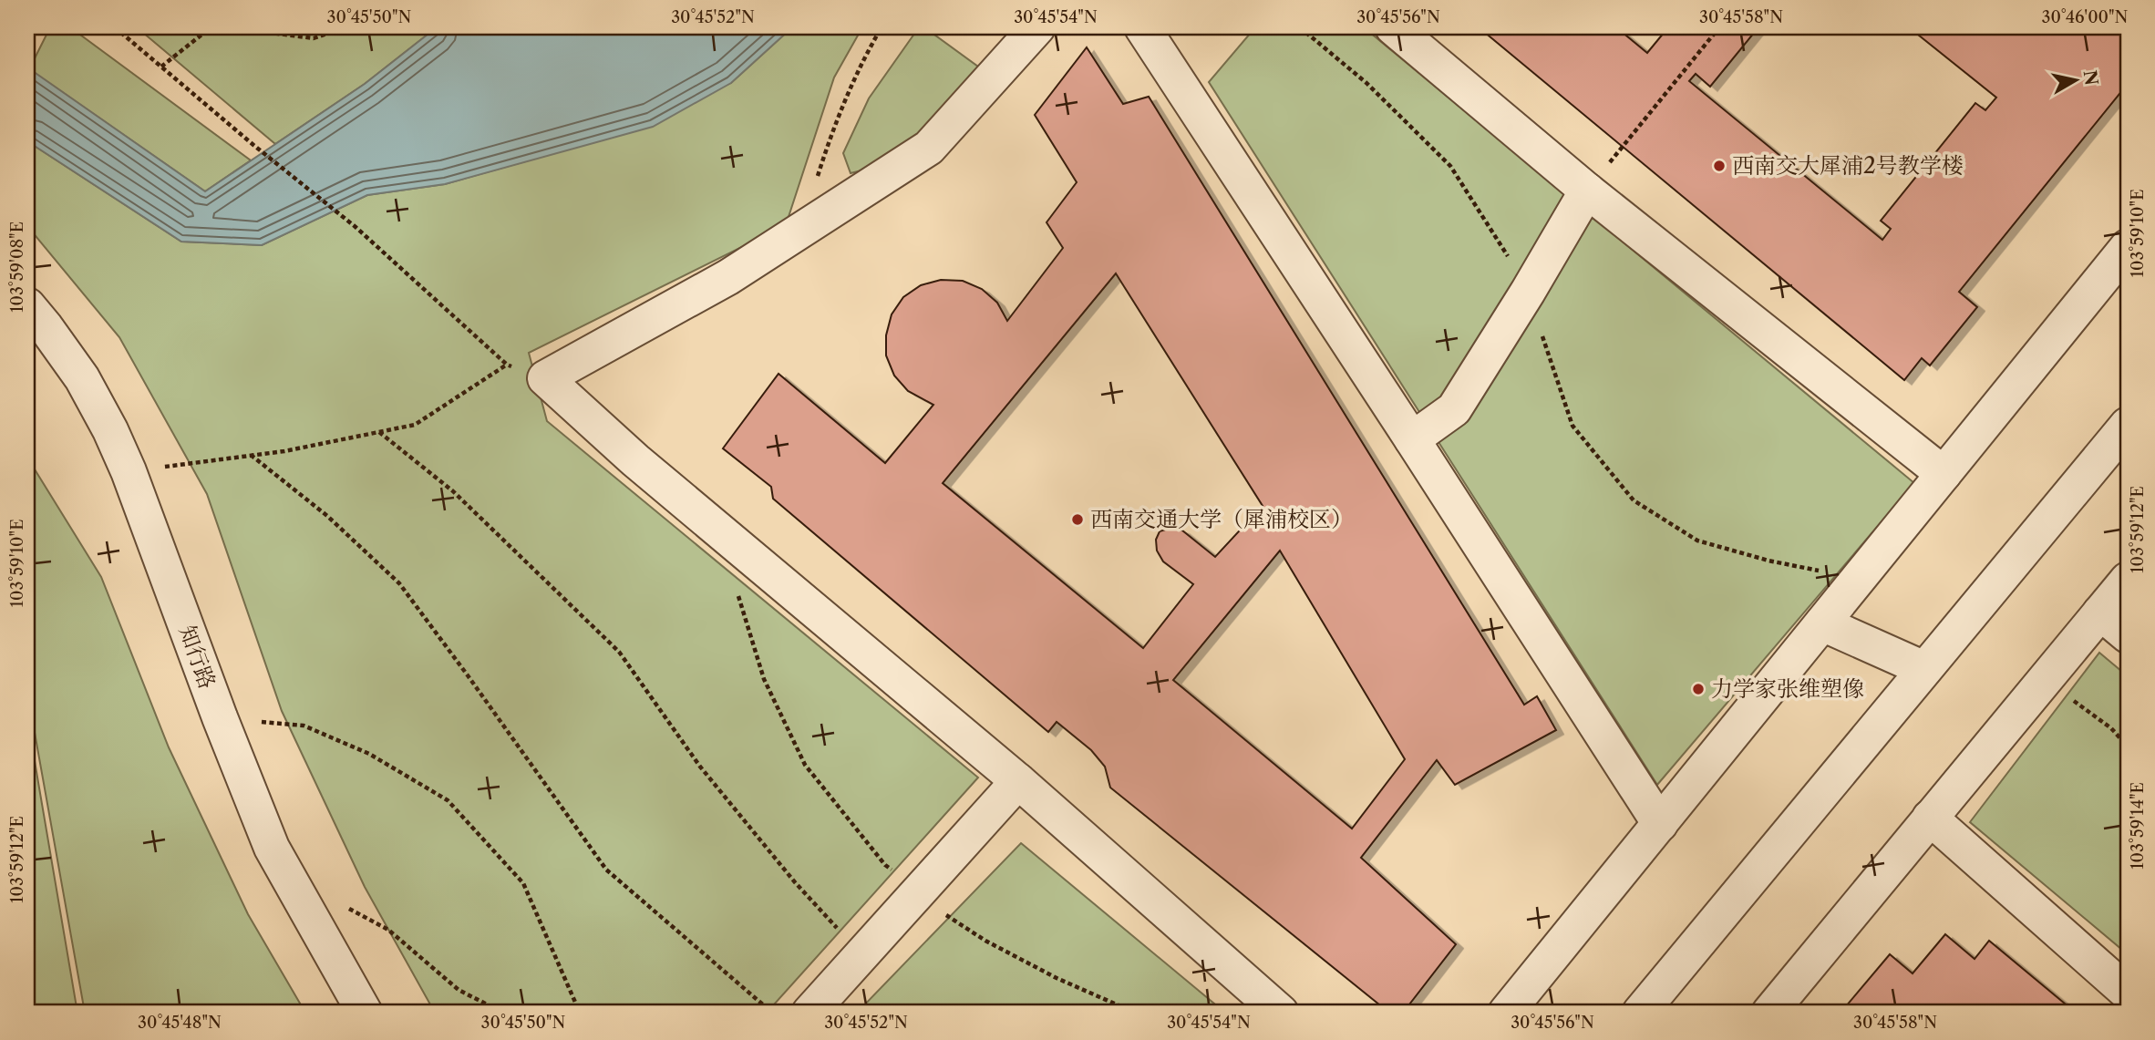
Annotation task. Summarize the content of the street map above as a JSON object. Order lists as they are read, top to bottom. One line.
{"streets":{"street":["知行路"]},"places":["西南交大犀浦2号教学楼","西南交通大学（犀浦校区）","力学家张维塑像"],"north":"right","coordinates":["30°45'50\"N","30°45'52\"N","30°45'54\"N","30°45'56\"N","30°45'58\"N","30°46'00\"N","103°59'10\"E","103°59'08\"E","103°59'12\"E","103°59'14\"E","30°45'48\"N"]}
